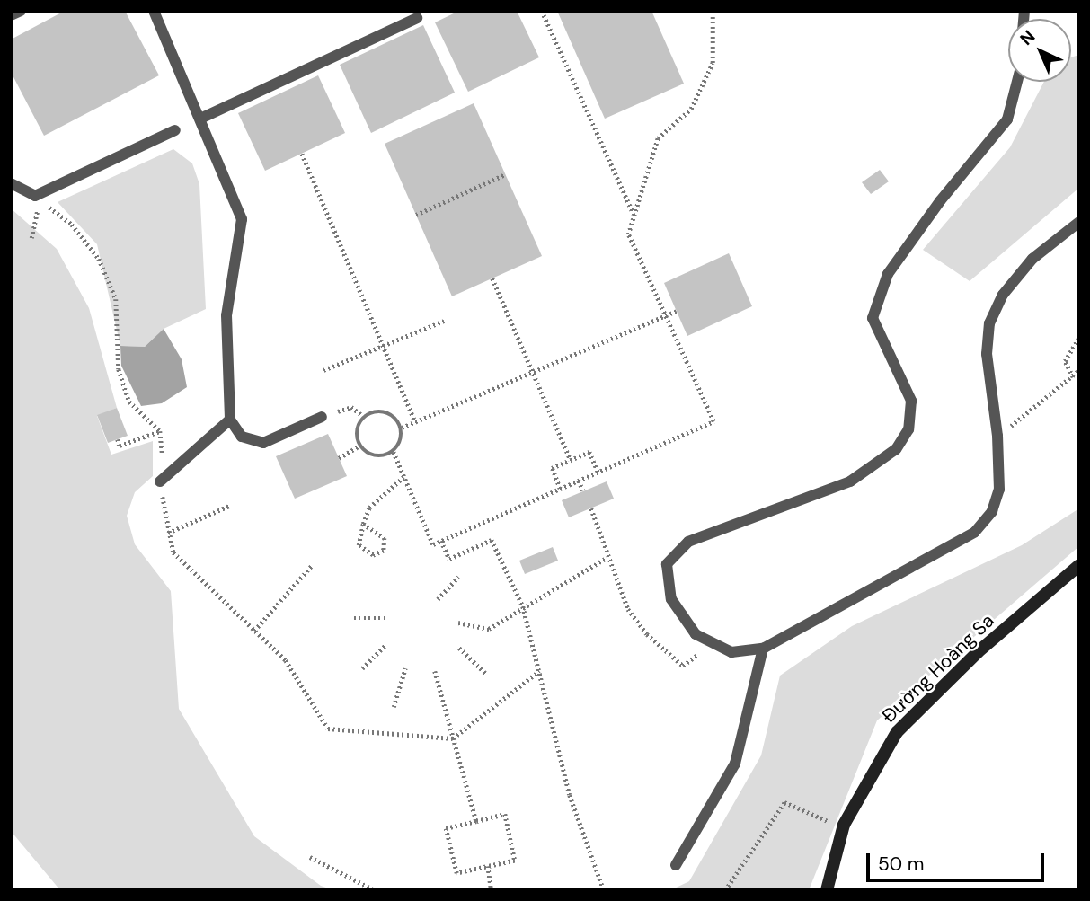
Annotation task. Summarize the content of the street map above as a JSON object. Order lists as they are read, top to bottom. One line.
{"streets":{"main road":["Đường Hoàng Sa"]},"scale_bar":"50 m","north":"top left"}
